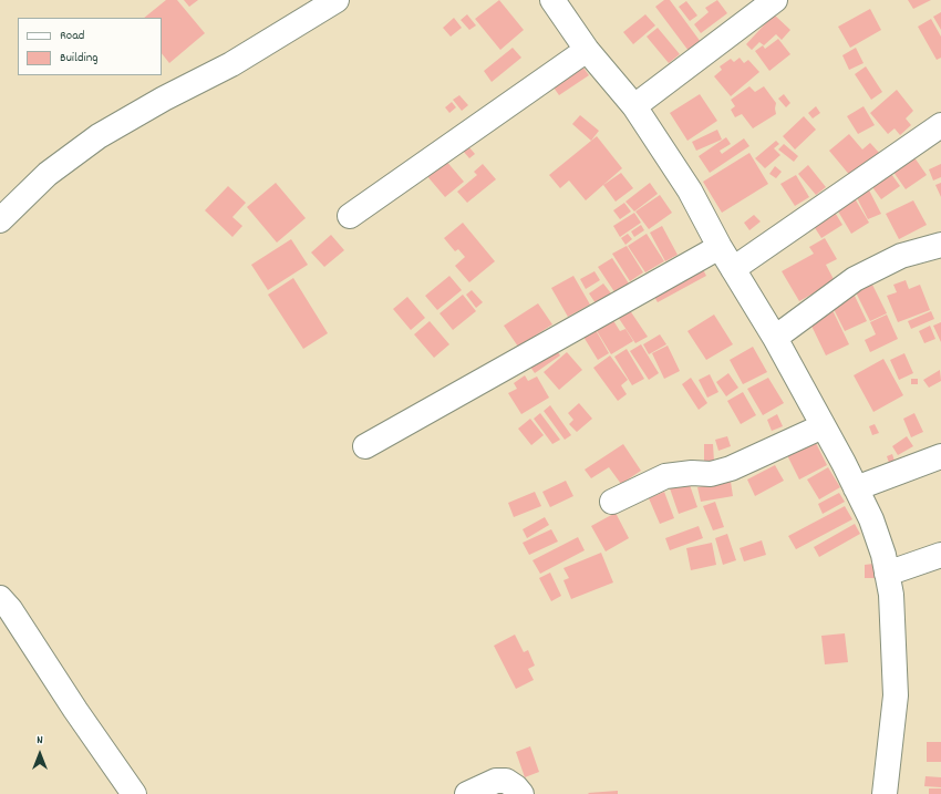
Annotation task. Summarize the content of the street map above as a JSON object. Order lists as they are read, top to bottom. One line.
{"legend":["Road","Building"],"north":"top"}
